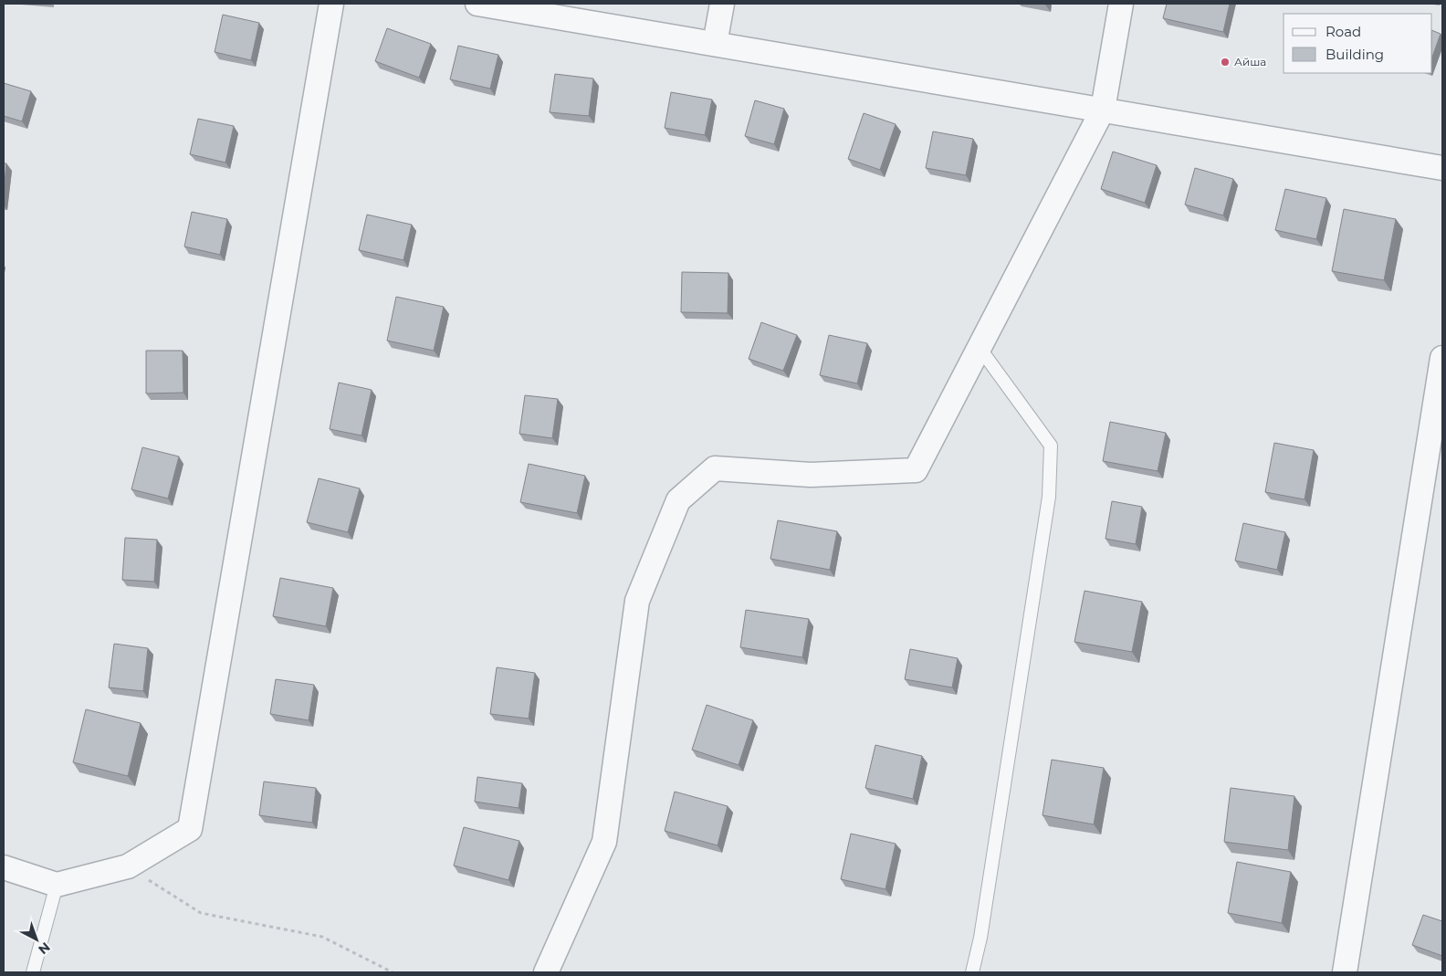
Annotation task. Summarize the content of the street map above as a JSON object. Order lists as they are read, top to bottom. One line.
{"places":["Айша"],"legend":["Road","Building"],"north":"bottom right"}
